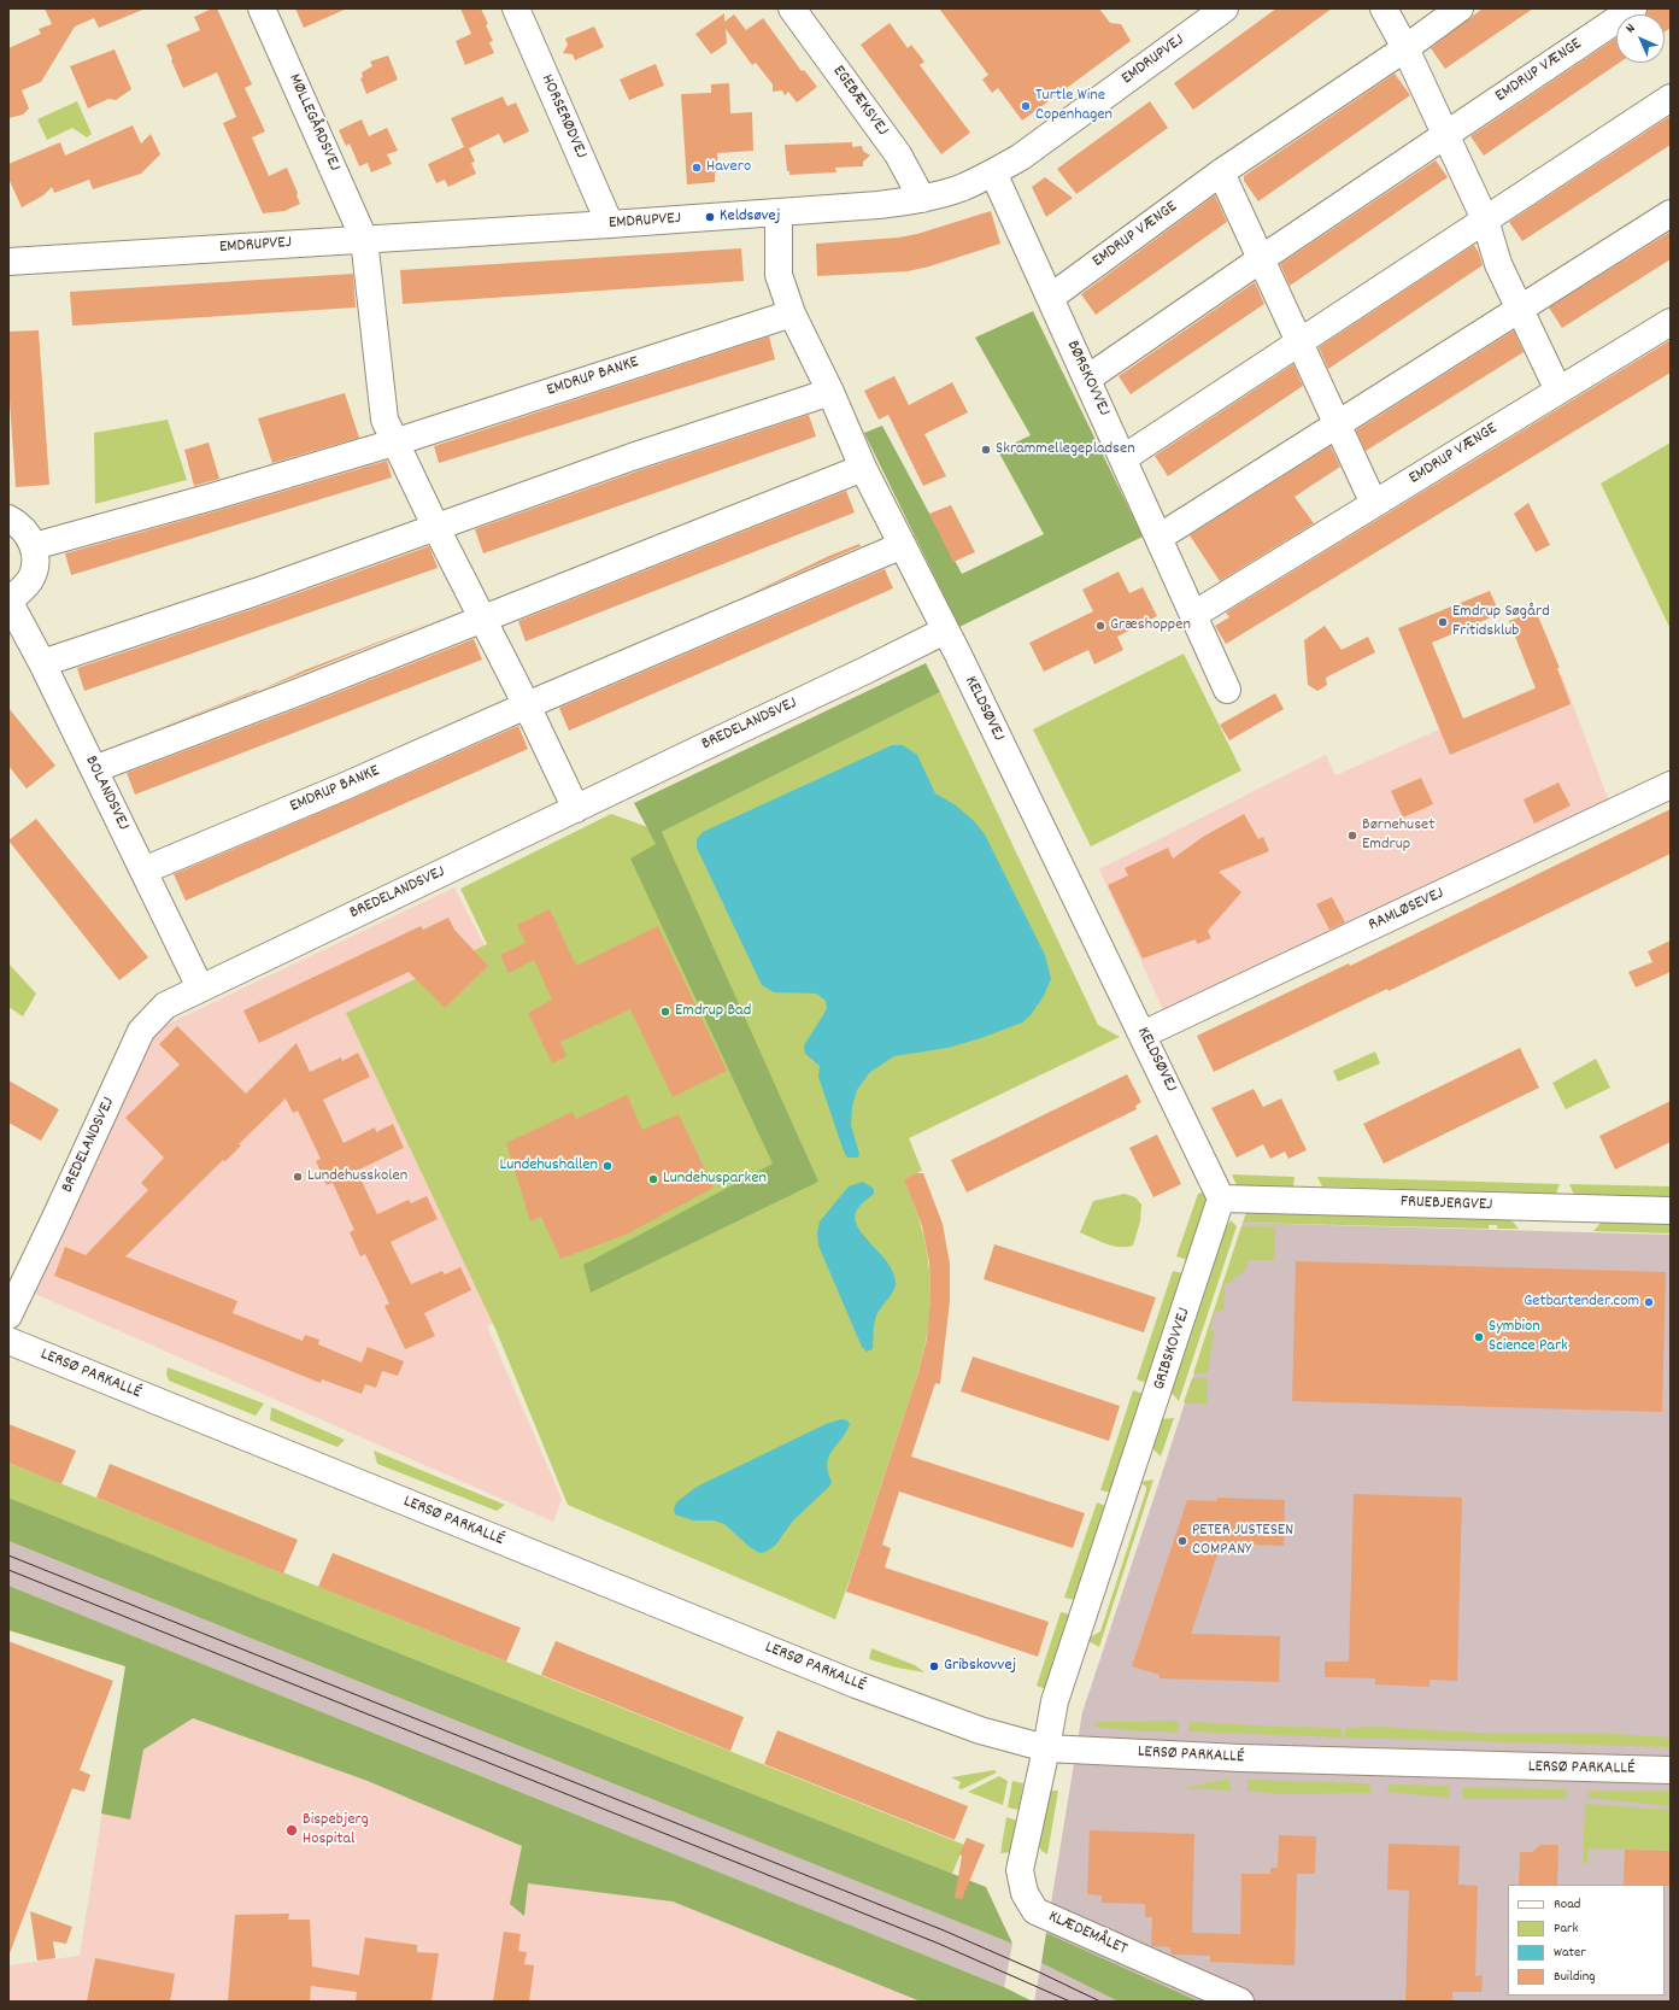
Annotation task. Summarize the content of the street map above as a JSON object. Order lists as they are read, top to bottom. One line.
{"streets":{"street":["EMDRUPVEJ","EMDRUP VÆNGE","EGEBÆKSVEJ","HORSERØDVEJ","MØLLEGÅRDSVEJ","EMDRUP BANKE","BØRSKOVVEJ","KELDSØVEJ","BREDELANDSVEJ","BOLANDSVEJ","RAMLØSEVEJ","FRUEBJERGVEJ","GRIBSKOVVEJ","LERSØ PARKALLÉ","KLÆDEMÅLET"]},"crossings":[["EMDRUPVEJ","EGEBÆKSVEJ"],["EMDRUPVEJ","HORSERØDVEJ"],["EMDRUPVEJ","MØLLEGÅRDSVEJ"],["EMDRUPVEJ","BØRSKOVVEJ"],["EMDRUPVEJ","KELDSØVEJ"],["EMDRUP VÆNGE","BØRSKOVVEJ"],["EMDRUP BANKE","KELDSØVEJ"],["EMDRUP BANKE","BOLANDSVEJ"],["KELDSØVEJ","BREDELANDSVEJ"],["KELDSØVEJ","RAMLØSEVEJ"],["KELDSØVEJ","FRUEBJERGVEJ"],["KELDSØVEJ","GRIBSKOVVEJ"],["BREDELANDSVEJ","BOLANDSVEJ"],["FRUEBJERGVEJ","GRIBSKOVVEJ"],["GRIBSKOVVEJ","LERSØ PARKALLÉ"],["GRIBSKOVVEJ","KLÆDEMÅLET"],["LERSØ PARKALLÉ","KLÆDEMÅLET"]],"places":["Turtle Wine Copenhagen","Havero","Keldsøvej","Skrammellegepladsen","Emdrup Søgård Fritidsklub","Græshoppen","Børnehuset Emdrup","Emdrup Bad","Lundehushallen","Lundehusskolen","Lundehusparken","Getbartender.com","Symbion Science Park","PETER JUSTESEN COMPANY","Gribskovvej","Bispebjerg Hospital"],"legend":["Road","Park","Water","Building"],"north":"top left"}
